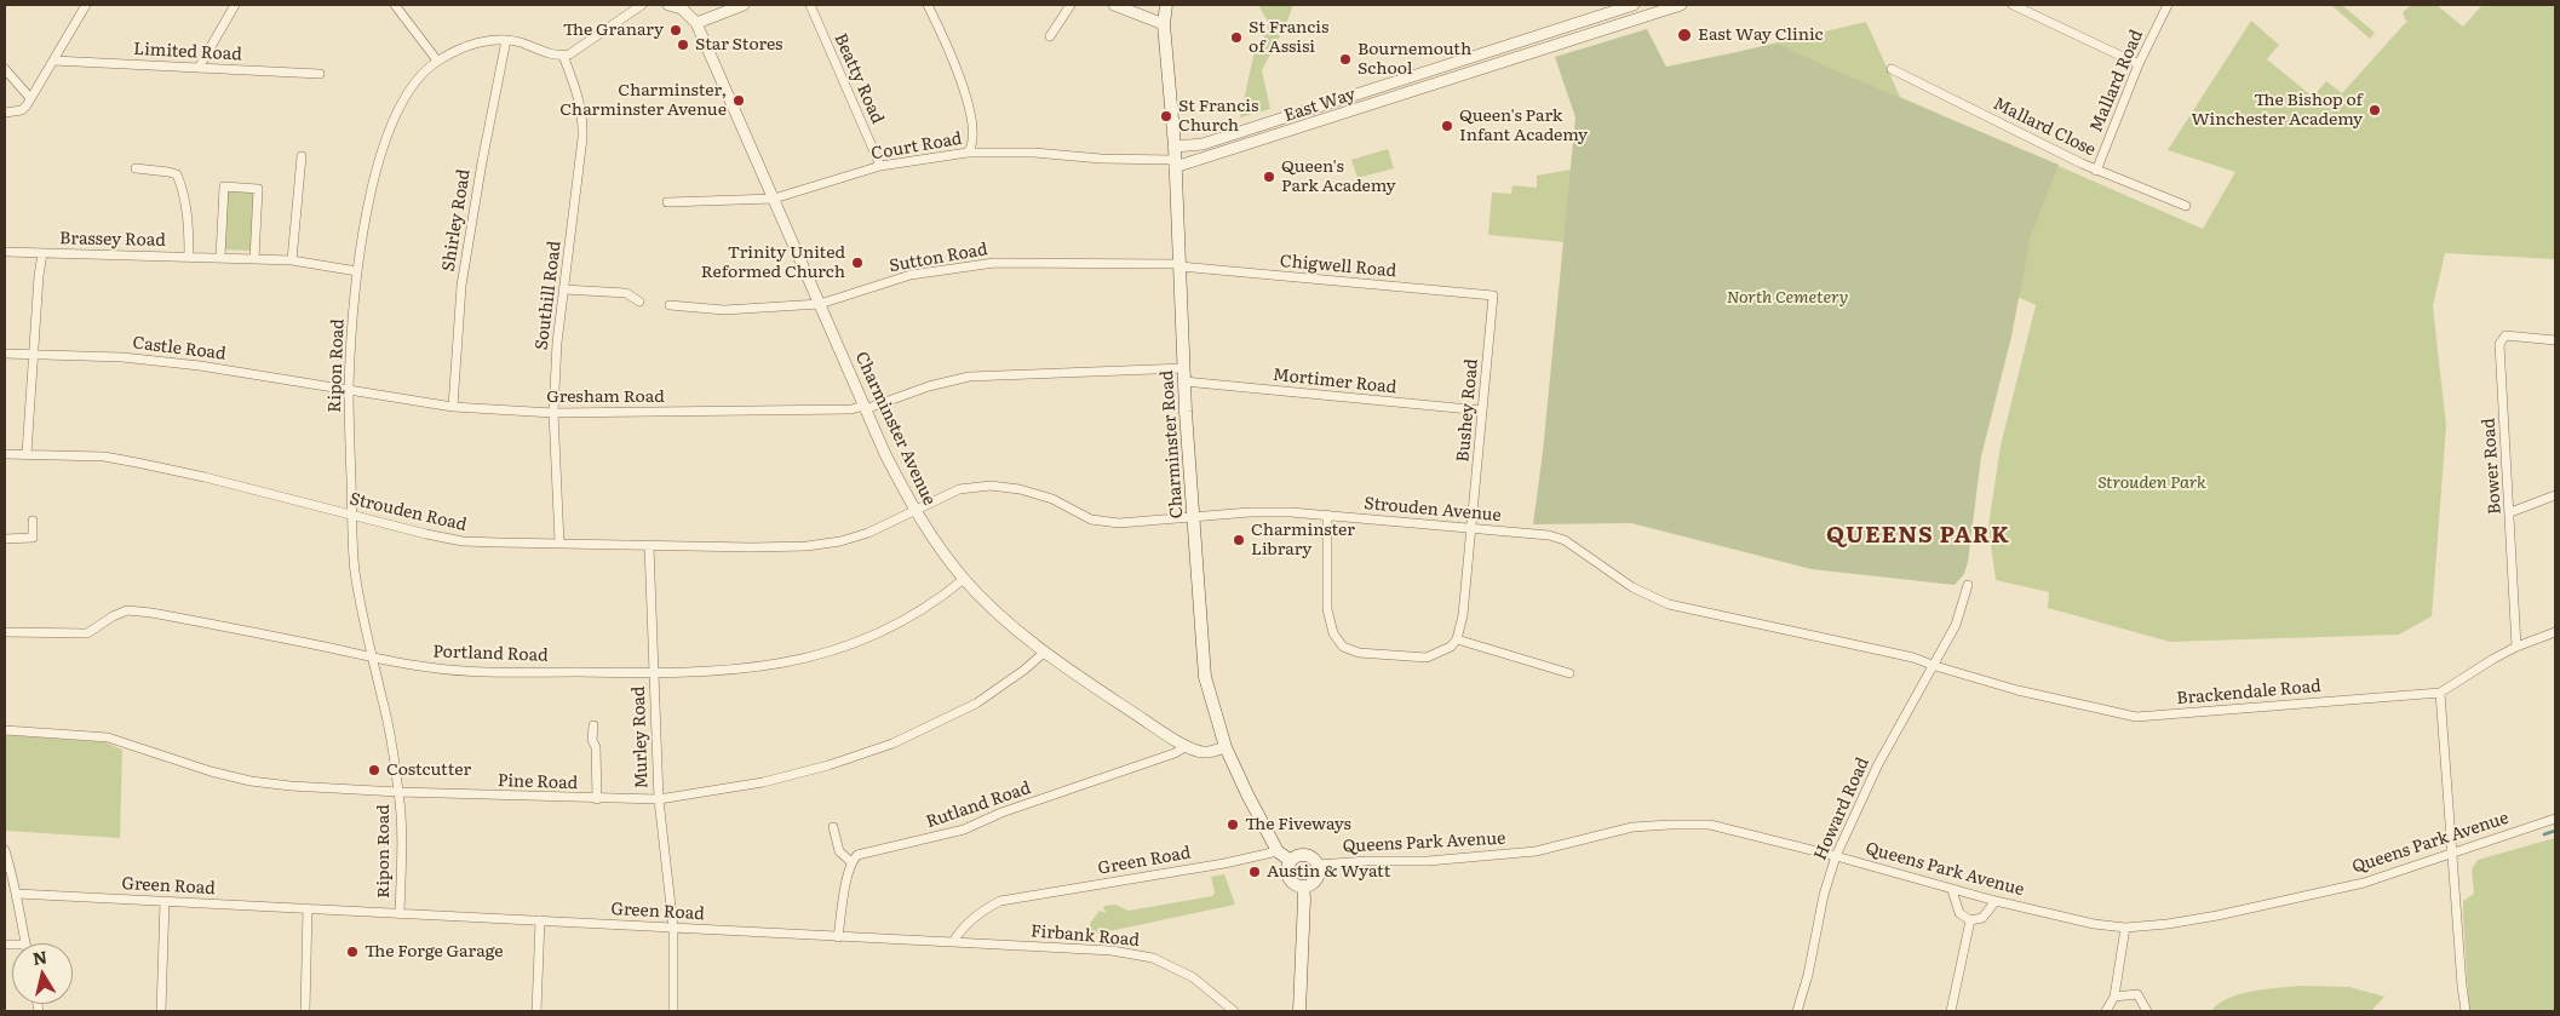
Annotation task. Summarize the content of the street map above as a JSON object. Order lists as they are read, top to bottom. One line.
{"streets":{"main road":["Charminster Road"],"street":["Limited Road","Beatty Road","Mallard Road","East Way","Mallard Close","Court Road","Shirley Road","Brassey Road","Sutton Road","Chigwell Road","Southill Road","Castle Road","Ripon Road","Mortimer Road","Gresham Road","Bushey Road","Charminster Avenue","Bower Road","Strouden Avenue","Strouden Road","Portland Road","Brackendale Road","Murley Road","Pine Road","Rutland Road","Howard Road","Queens Park Avenue","Green Road","Firbank Road"]},"crossings":[["Beatty Road","Court Road"],["Mallard Road","Mallard Close"],["East Way","Court Road"],["East Way","Charminster Road"],["Court Road","Charminster Avenue"],["Court Road","Charminster Road"],["Shirley Road","Ripon Road"],["Shirley Road","Gresham Road"],["Brassey Road","Ripon Road"],["Sutton Road","Chigwell Road"],["Sutton Road","Charminster Avenue"],["Sutton Road","Charminster Road"],["Chigwell Road","Bushey Road"],["Chigwell Road","Charminster Road"],["Southill Road","Ripon Road"],["Southill Road","Gresham Road"],["Southill Road","Strouden Road"],["Castle Road","Ripon Road"],["Castle Road","Gresham Road"],["Ripon Road","Gresham Road"],["Ripon Road","Strouden Road"],["Ripon Road","Portland Road"],["Ripon Road","Pine Road"],["Ripon Road","Green Road"],["Mortimer Road","Bushey Road"],["Mortimer Road","Charminster Road"],["Gresham Road","Charminster Avenue"],["Gresham Road","Charminster Road"],["Bushey Road","Strouden Avenue"],["Charminster Avenue","Charminster Road"],["Charminster Avenue","Strouden Avenue"],["Charminster Avenue","Strouden Road"],["Charminster Avenue","Portland Road"],["Charminster Avenue","Pine Road"],["Charminster Avenue","Rutland Road"],["Charminster Road","Strouden Avenue"],["Charminster Road","Queens Park Avenue"],["Charminster Road","Green Road"],["Bower Road","Brackendale Road"],["Strouden Avenue","Strouden Road"],["Strouden Avenue","Brackendale Road"],["Strouden Avenue","Howard Road"],["Strouden Road","Murley Road"],["Portland Road","Murley Road"],["Brackendale Road","Howard Road"],["Murley Road","Pine Road"],["Murley Road","Green Road"],["Howard Road","Queens Park Avenue"],["Green Road","Firbank Road"]],"districts":["QUEENS PARK"],"parks":["North Cemetery","Strouden Park"],"places":["The Granary","East Way Clinic","St Francis of Assisi","Star Stores","Bournemouth School","Charminster, Charminster Avenue","The Bishop of Winchester Academy","St Francis Church","Queen's Park Infant Academy","Queen's Park Academy","Trinity United Reformed Church","Charminster Library","Costcutter","The Fiveways","Austin & Wyatt","The Forge Garage"],"north":"top"}
